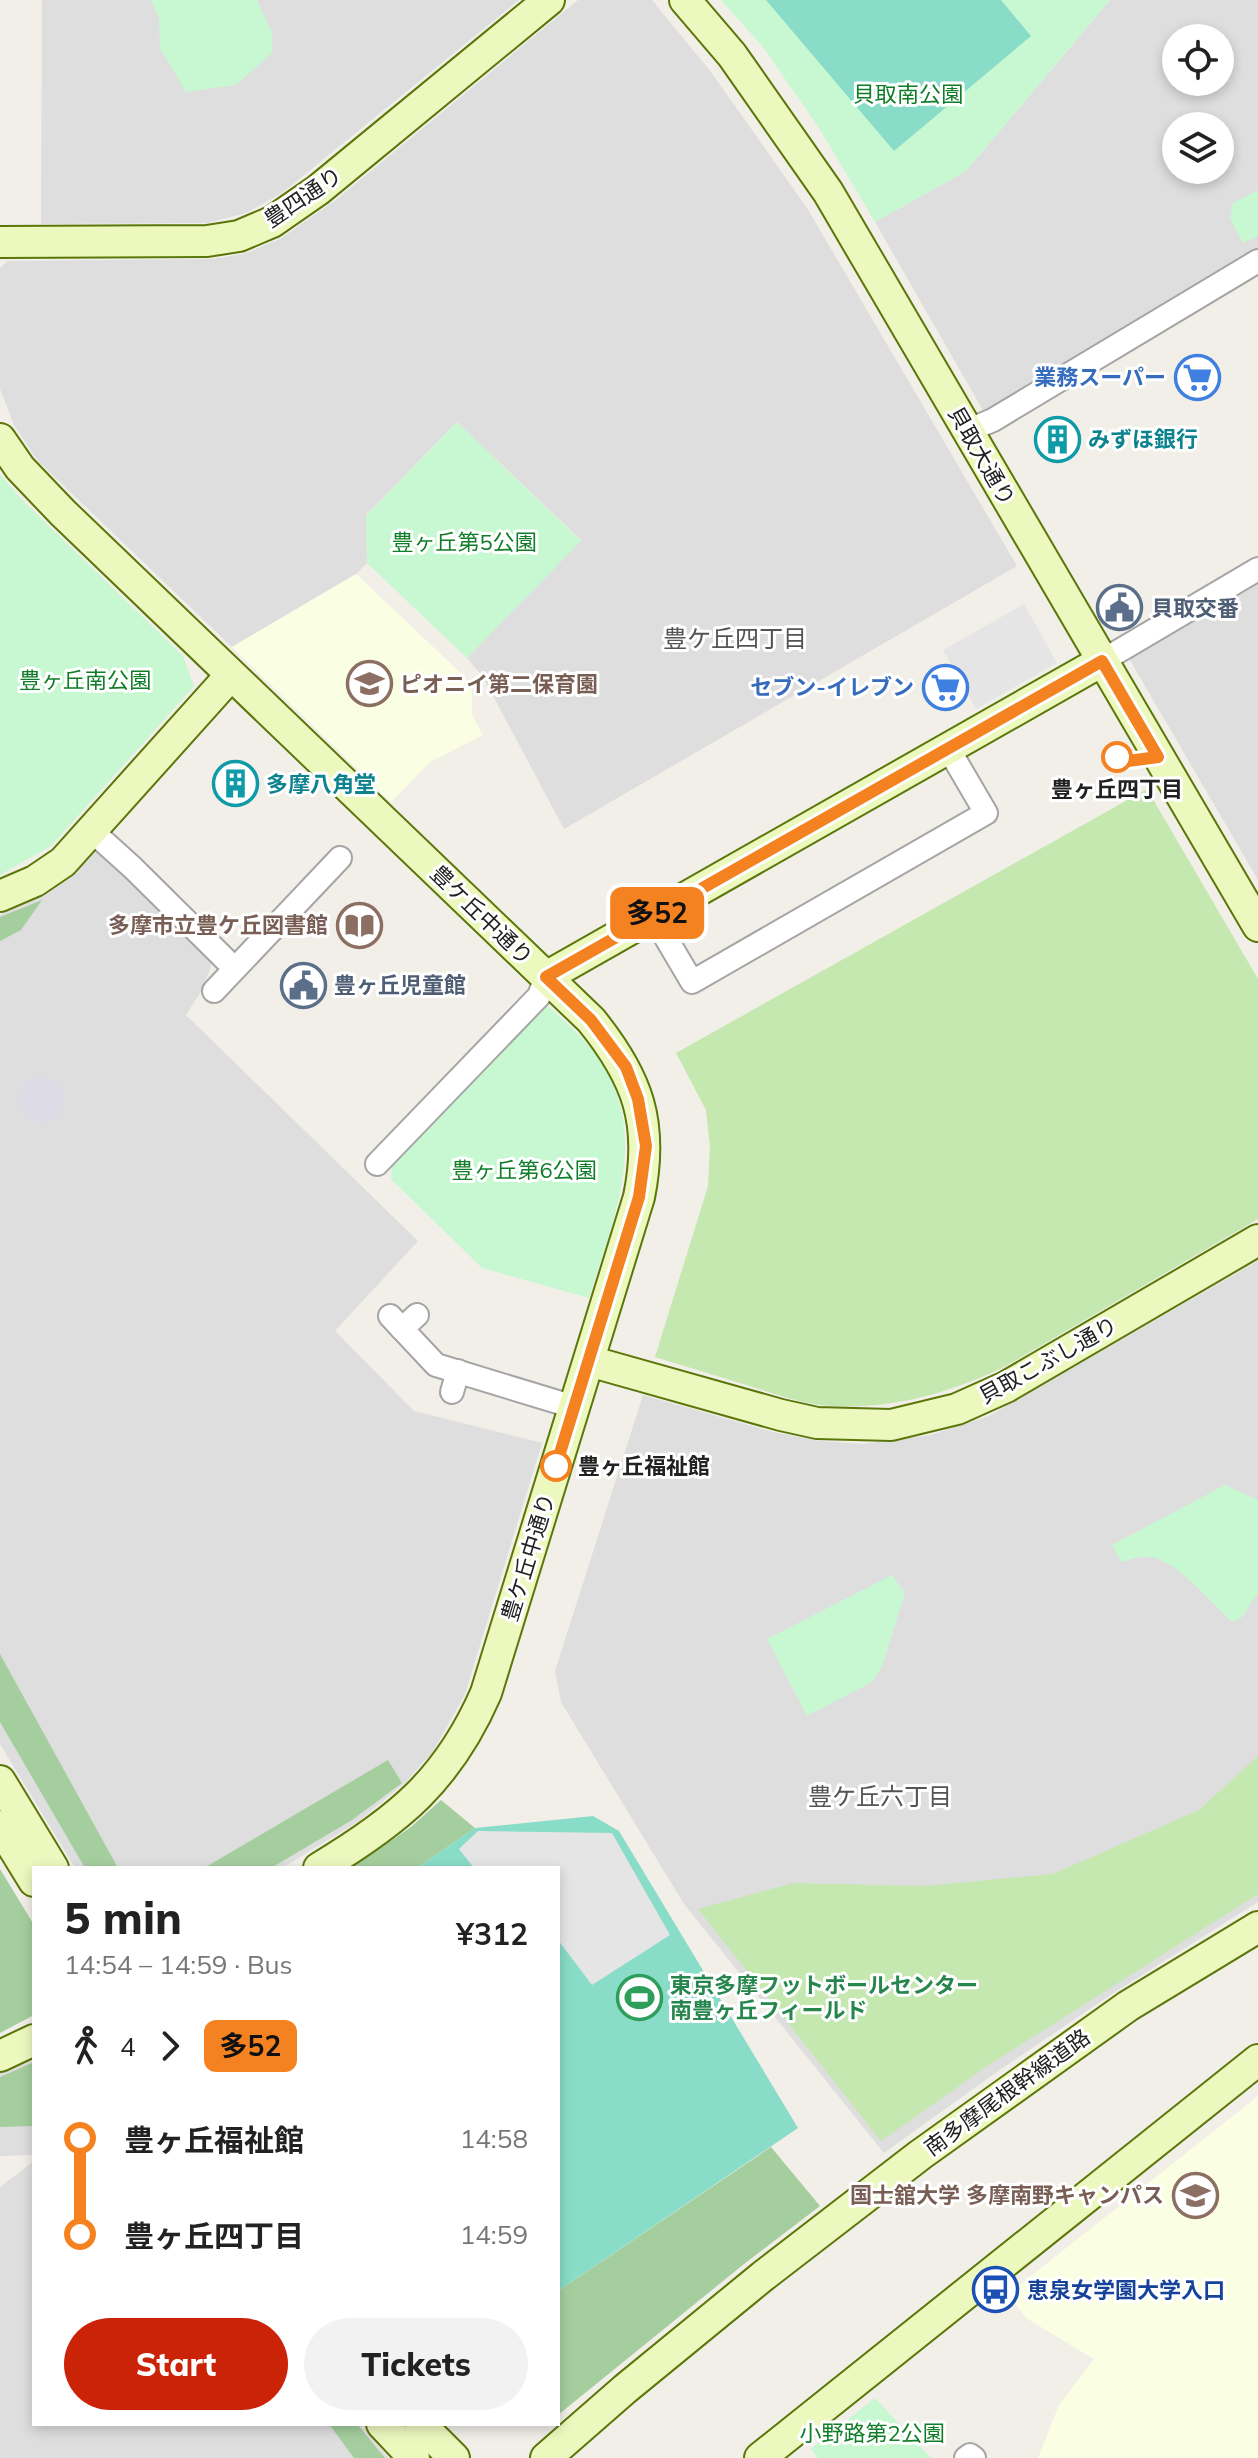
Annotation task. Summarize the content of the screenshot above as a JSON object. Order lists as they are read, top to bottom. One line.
{"streets":{"street":["豊四通り","貝取大通り","豊ケ丘中通り","貝取こぶし通り","南多摩尾根幹線道路"]},"crossings":[["豊ケ丘中通り","貝取こぶし通り"]],"districts":["豊ケ丘四丁目","豊ケ丘六丁目"],"parks":["貝取南公園","豊ヶ丘第5公園","豊ヶ丘南公園","豊ヶ丘第6公園","小野路第2公園"],"places":{"supermarket":["業務スーパー","セブン-イレブン"],"building":["みずほ銀行","多摩八角堂"],"public building":["貝取交番","豊ヶ丘児童館"],"school or university":["ピオニイ第二保育園","国士舘大学 多摩南野キャンパス"],"other":["豊ヶ丘四丁目","豊ヶ丘福祉館"],"library":["多摩市立豊ケ丘図書館"],"sports":["東京多摩フットボールセンター 南豊ヶ丘フィールド"],"bus stop":["恵泉女学園大学入口"]},"lines":["bus line 多52"],"page":{"on_map":"多52","heading":["5 min","14:54 – 14:59 · Bus","¥312"],"legs":["4","多52"],"list":[{"name":"豊ヶ丘福祉館","value":"14:58"},{"name":"豊ヶ丘四丁目","value":"14:59"}],"buttons":["Start","Tickets"]}}
